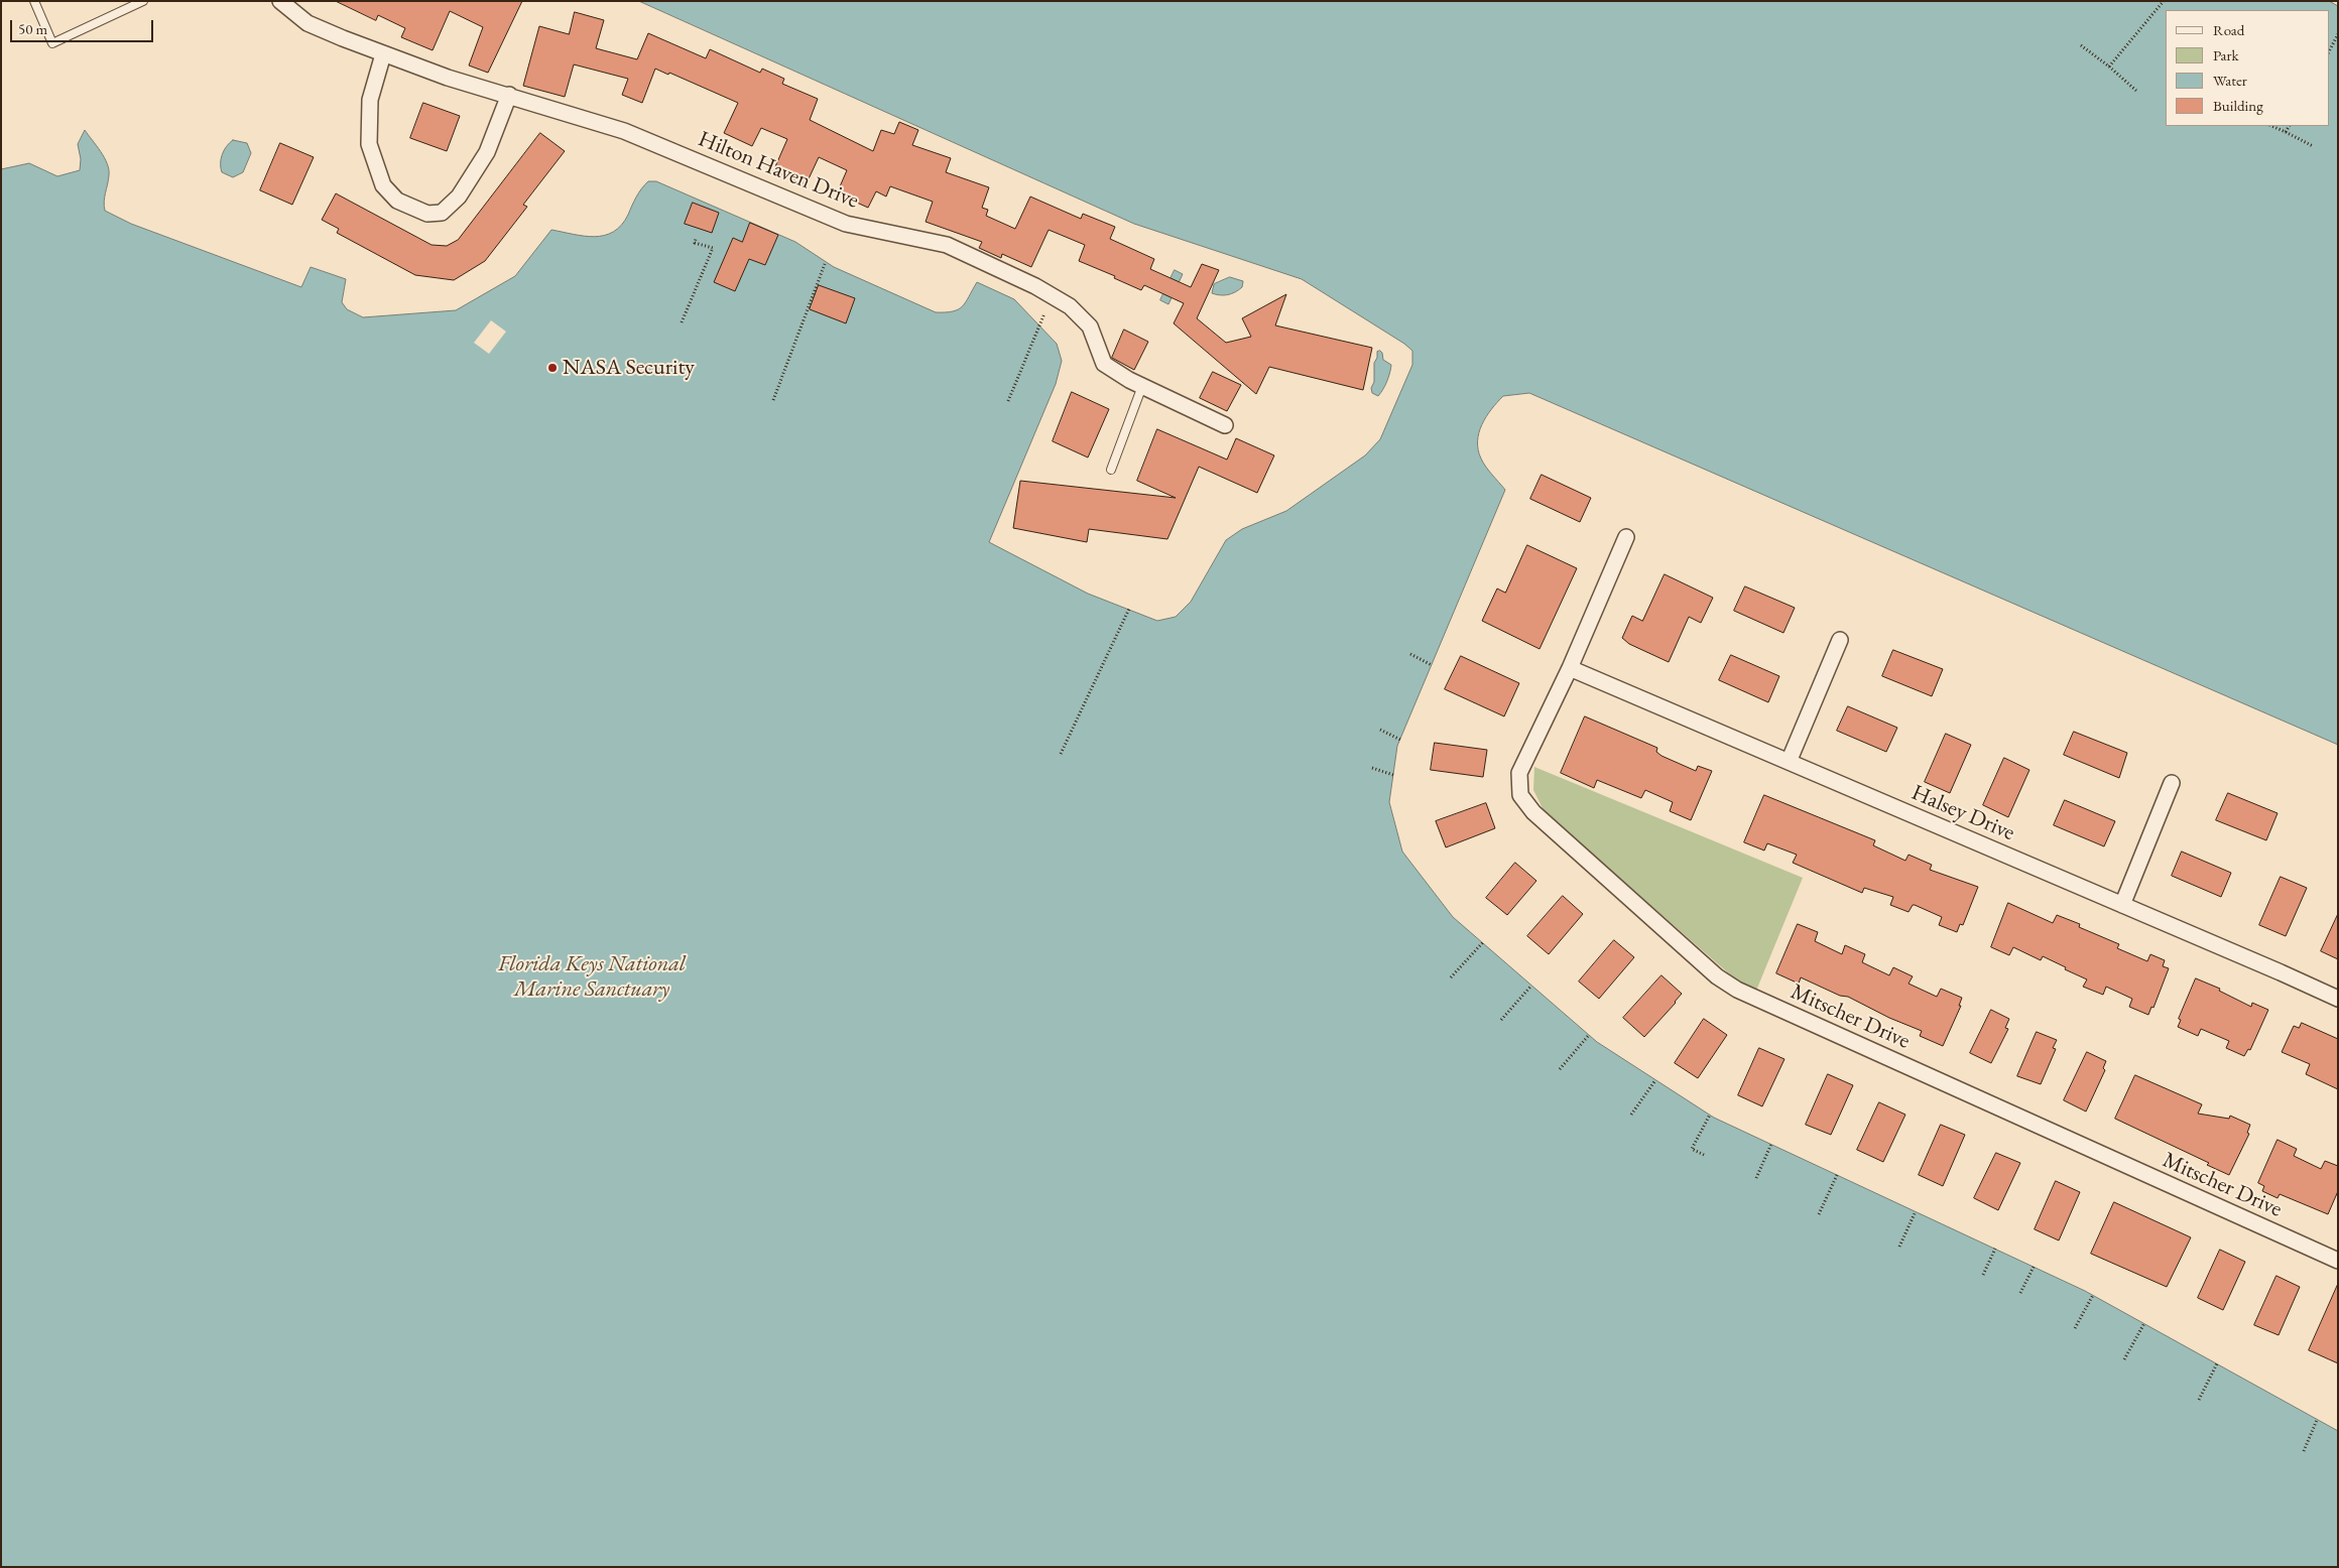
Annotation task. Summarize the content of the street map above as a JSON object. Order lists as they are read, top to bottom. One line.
{"streets":{"street":["Hilton Haven Drive","Halsey Drive","Mitscher Drive"]},"crossings":[["Halsey Drive","Mitscher Drive"]],"parks":["Florida Keys National Marine Sanctuary"],"places":["NASA Security"],"legend":["Road","Park","Water","Building"],"scale_bar":"50 m"}
